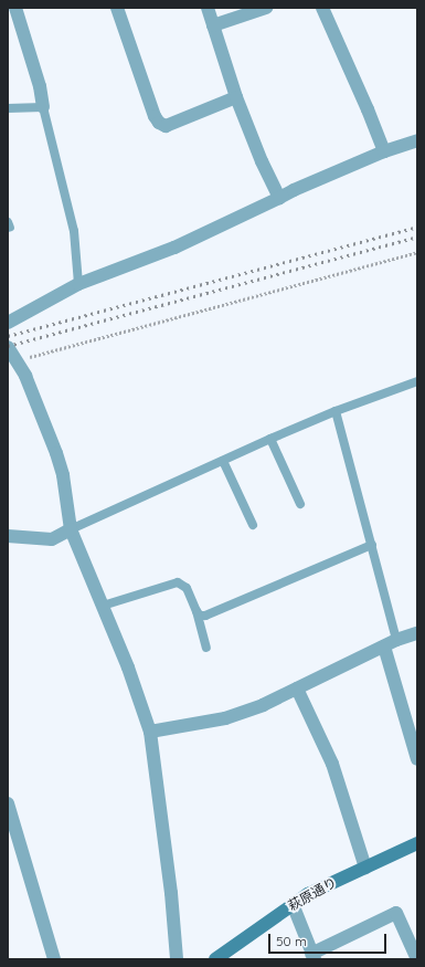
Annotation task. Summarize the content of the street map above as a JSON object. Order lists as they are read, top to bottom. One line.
{"streets":{"street":["萩原通り"]},"scale_bar":"50 m"}
